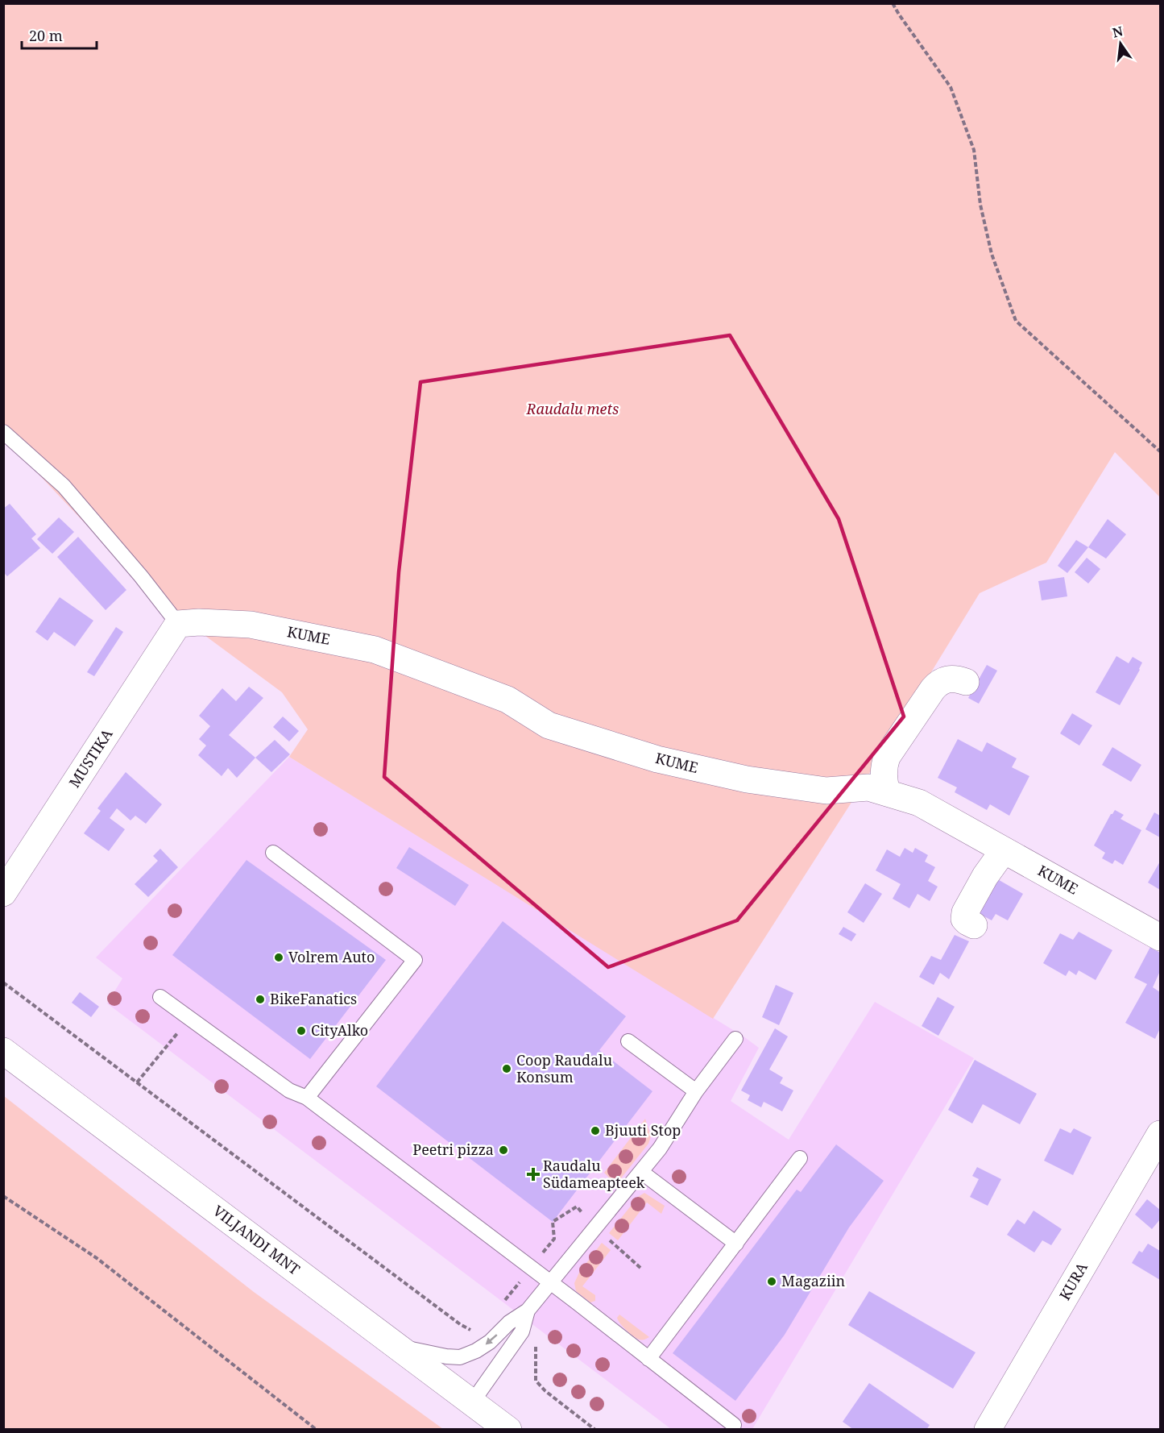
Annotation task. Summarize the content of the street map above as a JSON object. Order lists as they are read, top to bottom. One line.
{"streets":{"street":["KUME","MUSTIKA","VILJANDI MNT","KURA"]},"crossings":[["KUME","MUSTIKA"]],"parks":["Raudalu mets"],"places":{"other":["Volrem Auto","BikeFanatics","CityAlko","Coop Raudalu Konsum","Bjuuti Stop","Peetri pizza","Magaziin"],"health":["Raudalu Südameapteek"]},"scale_bar":"20 m","north":"top"}
